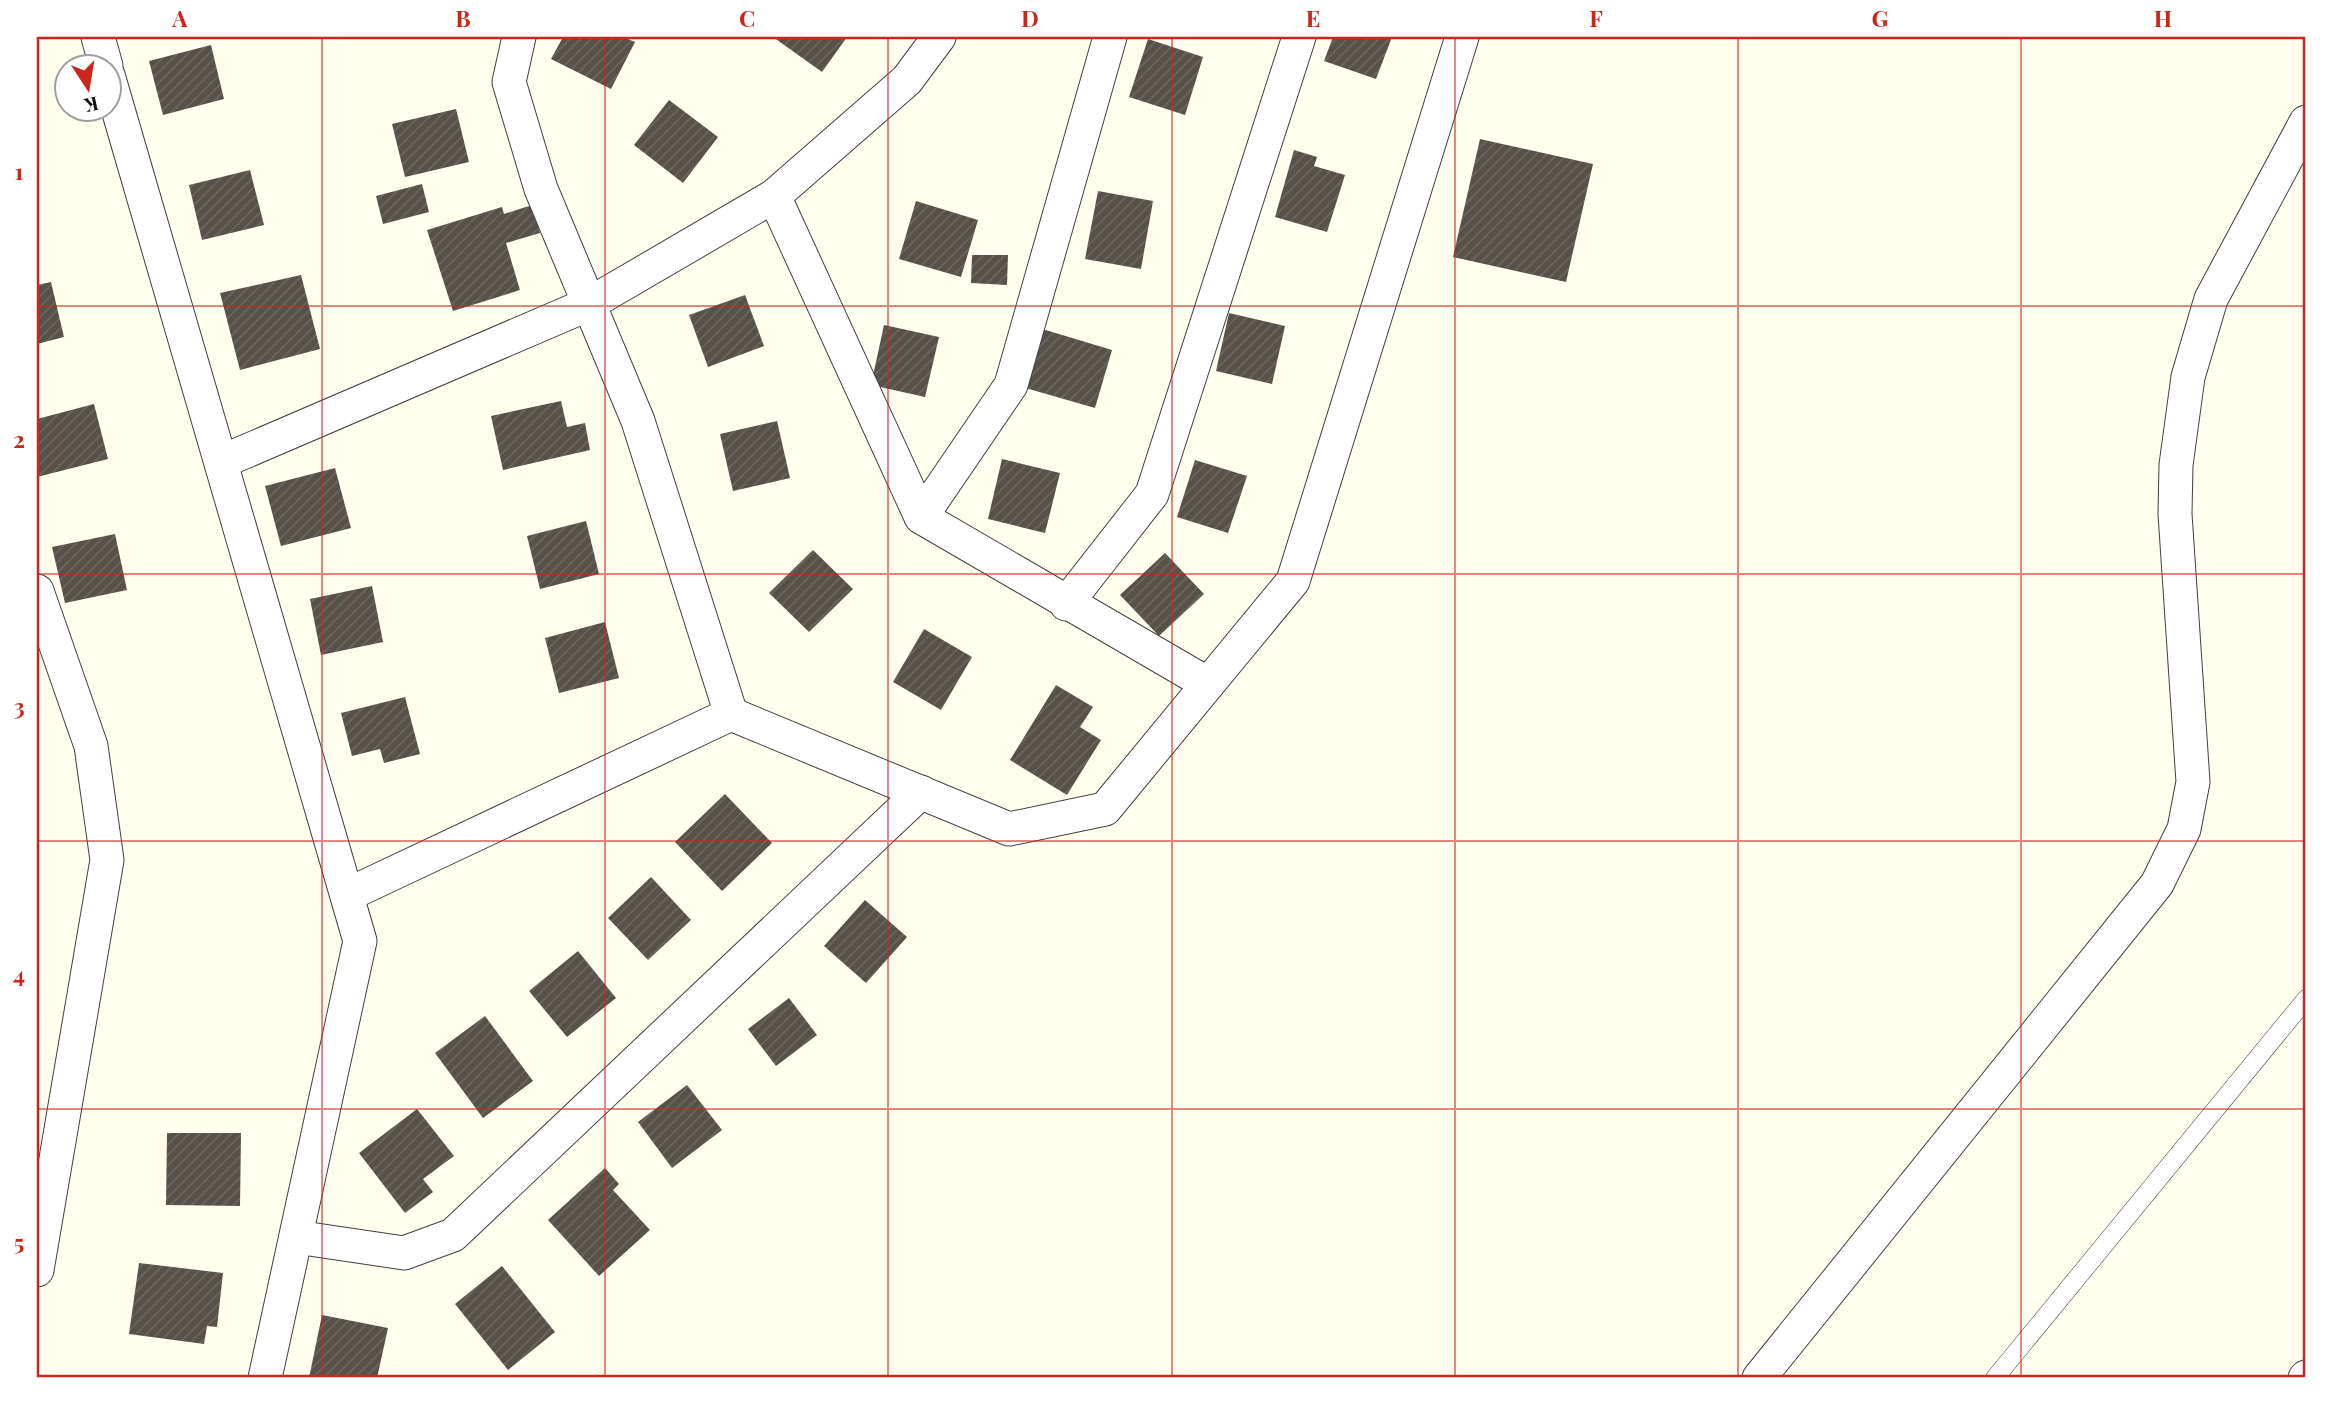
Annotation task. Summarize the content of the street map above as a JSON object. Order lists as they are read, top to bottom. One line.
{"north":"bottom","grid":{"columns":["A","B","C","D","E","F","G","H"],"rows":["1","2","3","4","5"]}}
